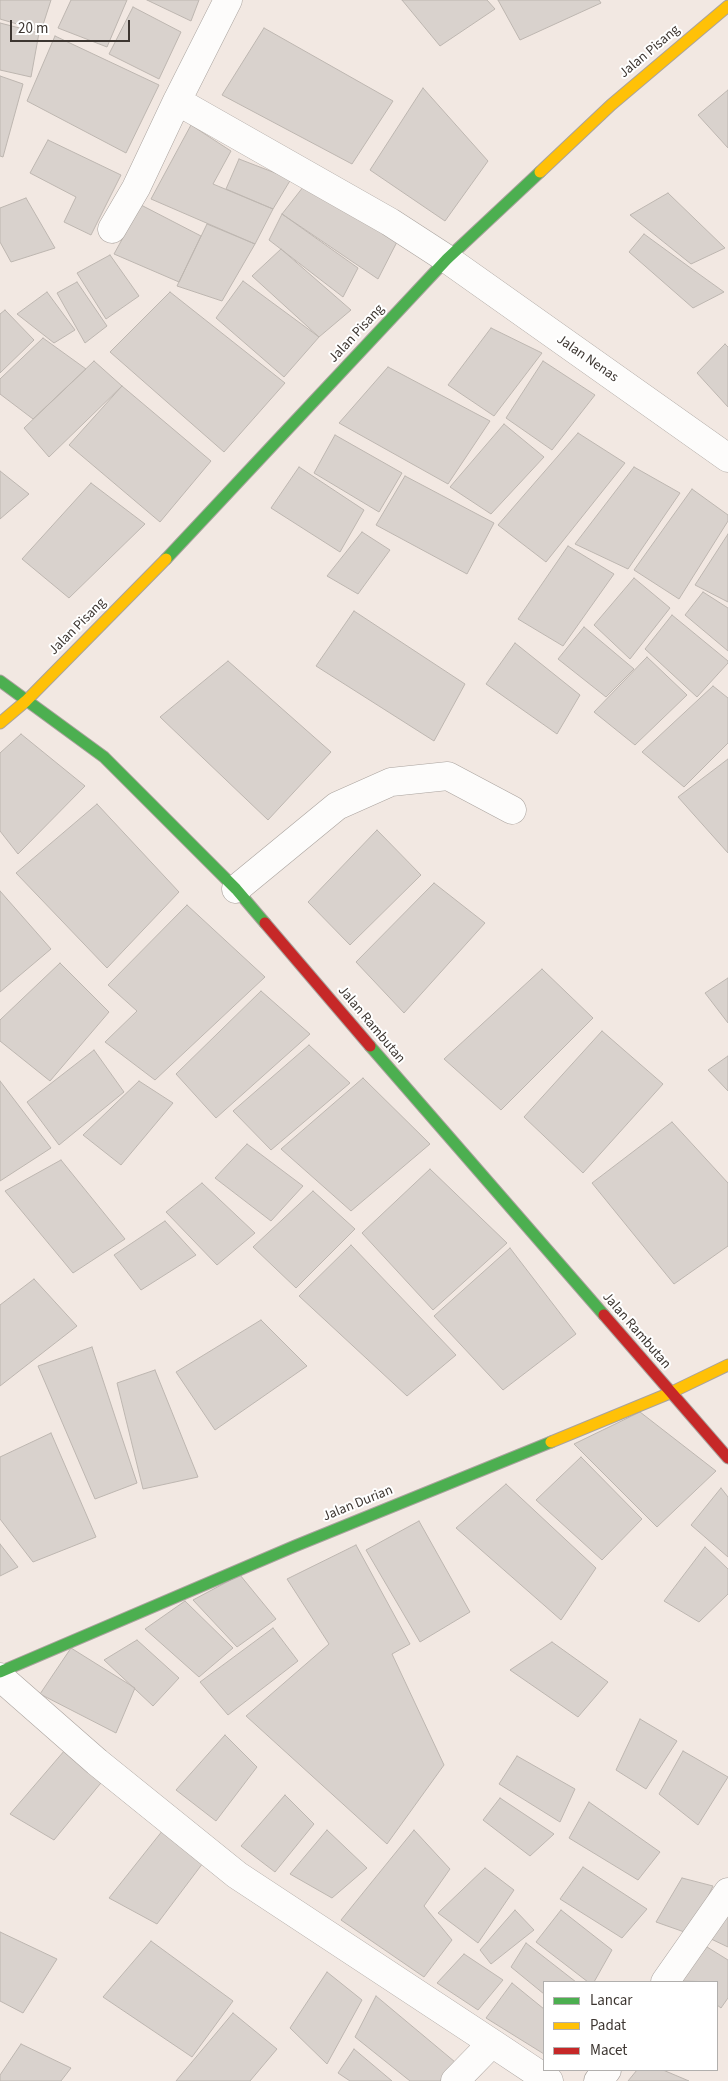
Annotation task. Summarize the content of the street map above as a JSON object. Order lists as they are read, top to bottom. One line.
{"streets":{"street":["Jalan Pisang","Jalan Nenas","Jalan Rambutan","Jalan Durian"]},"crossings":[["Jalan Pisang","Jalan Nenas"],["Jalan Pisang","Jalan Rambutan"],["Jalan Rambutan","Jalan Durian"]],"legend":["Lancar","Padat","Macet"],"scale_bar":"20 m"}
